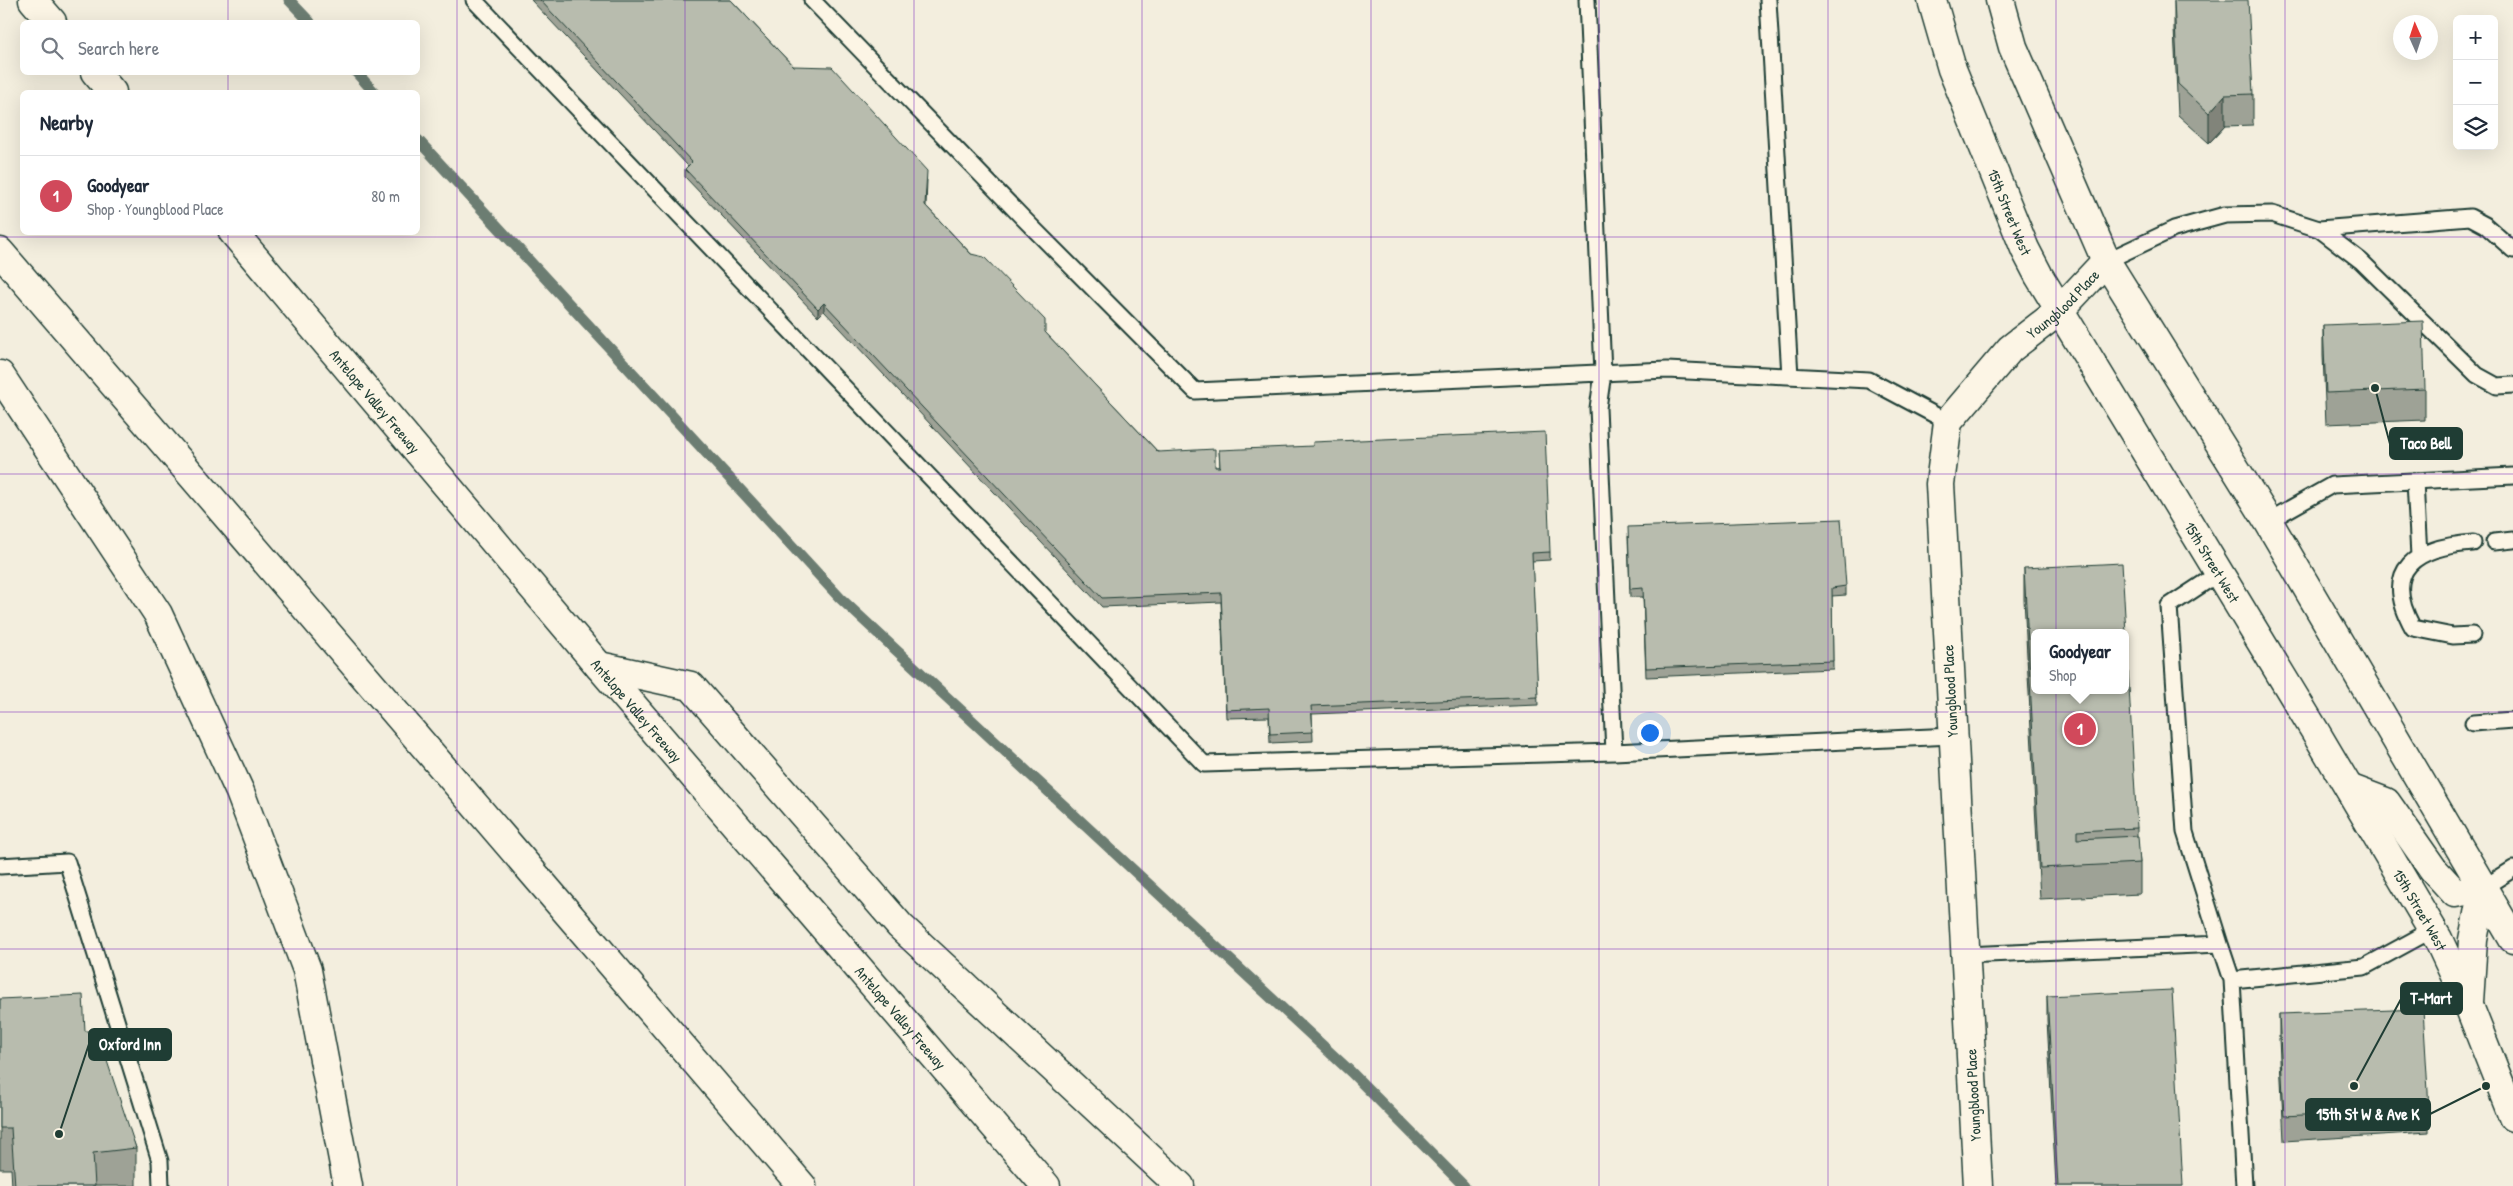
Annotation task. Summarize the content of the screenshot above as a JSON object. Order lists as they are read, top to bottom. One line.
{"streets":{"main road":["15th Street West","Youngblood Place","Antelope Valley Freeway"]},"crossings":[["15th Street West","Youngblood Place"]],"places":["Taco Bell","T-Mart","15th St W & Ave K","Oxford Inn"],"north":"top","page":{"map_buttons":["+","−"],"search":"Search here","heading":"Nearby","list":[{"mark":"1","name":"Goodyear","note":"Shop · Youngblood Place","value":"80 m"}],"popup":["Goodyear","Shop"],"pins":"1"}}
